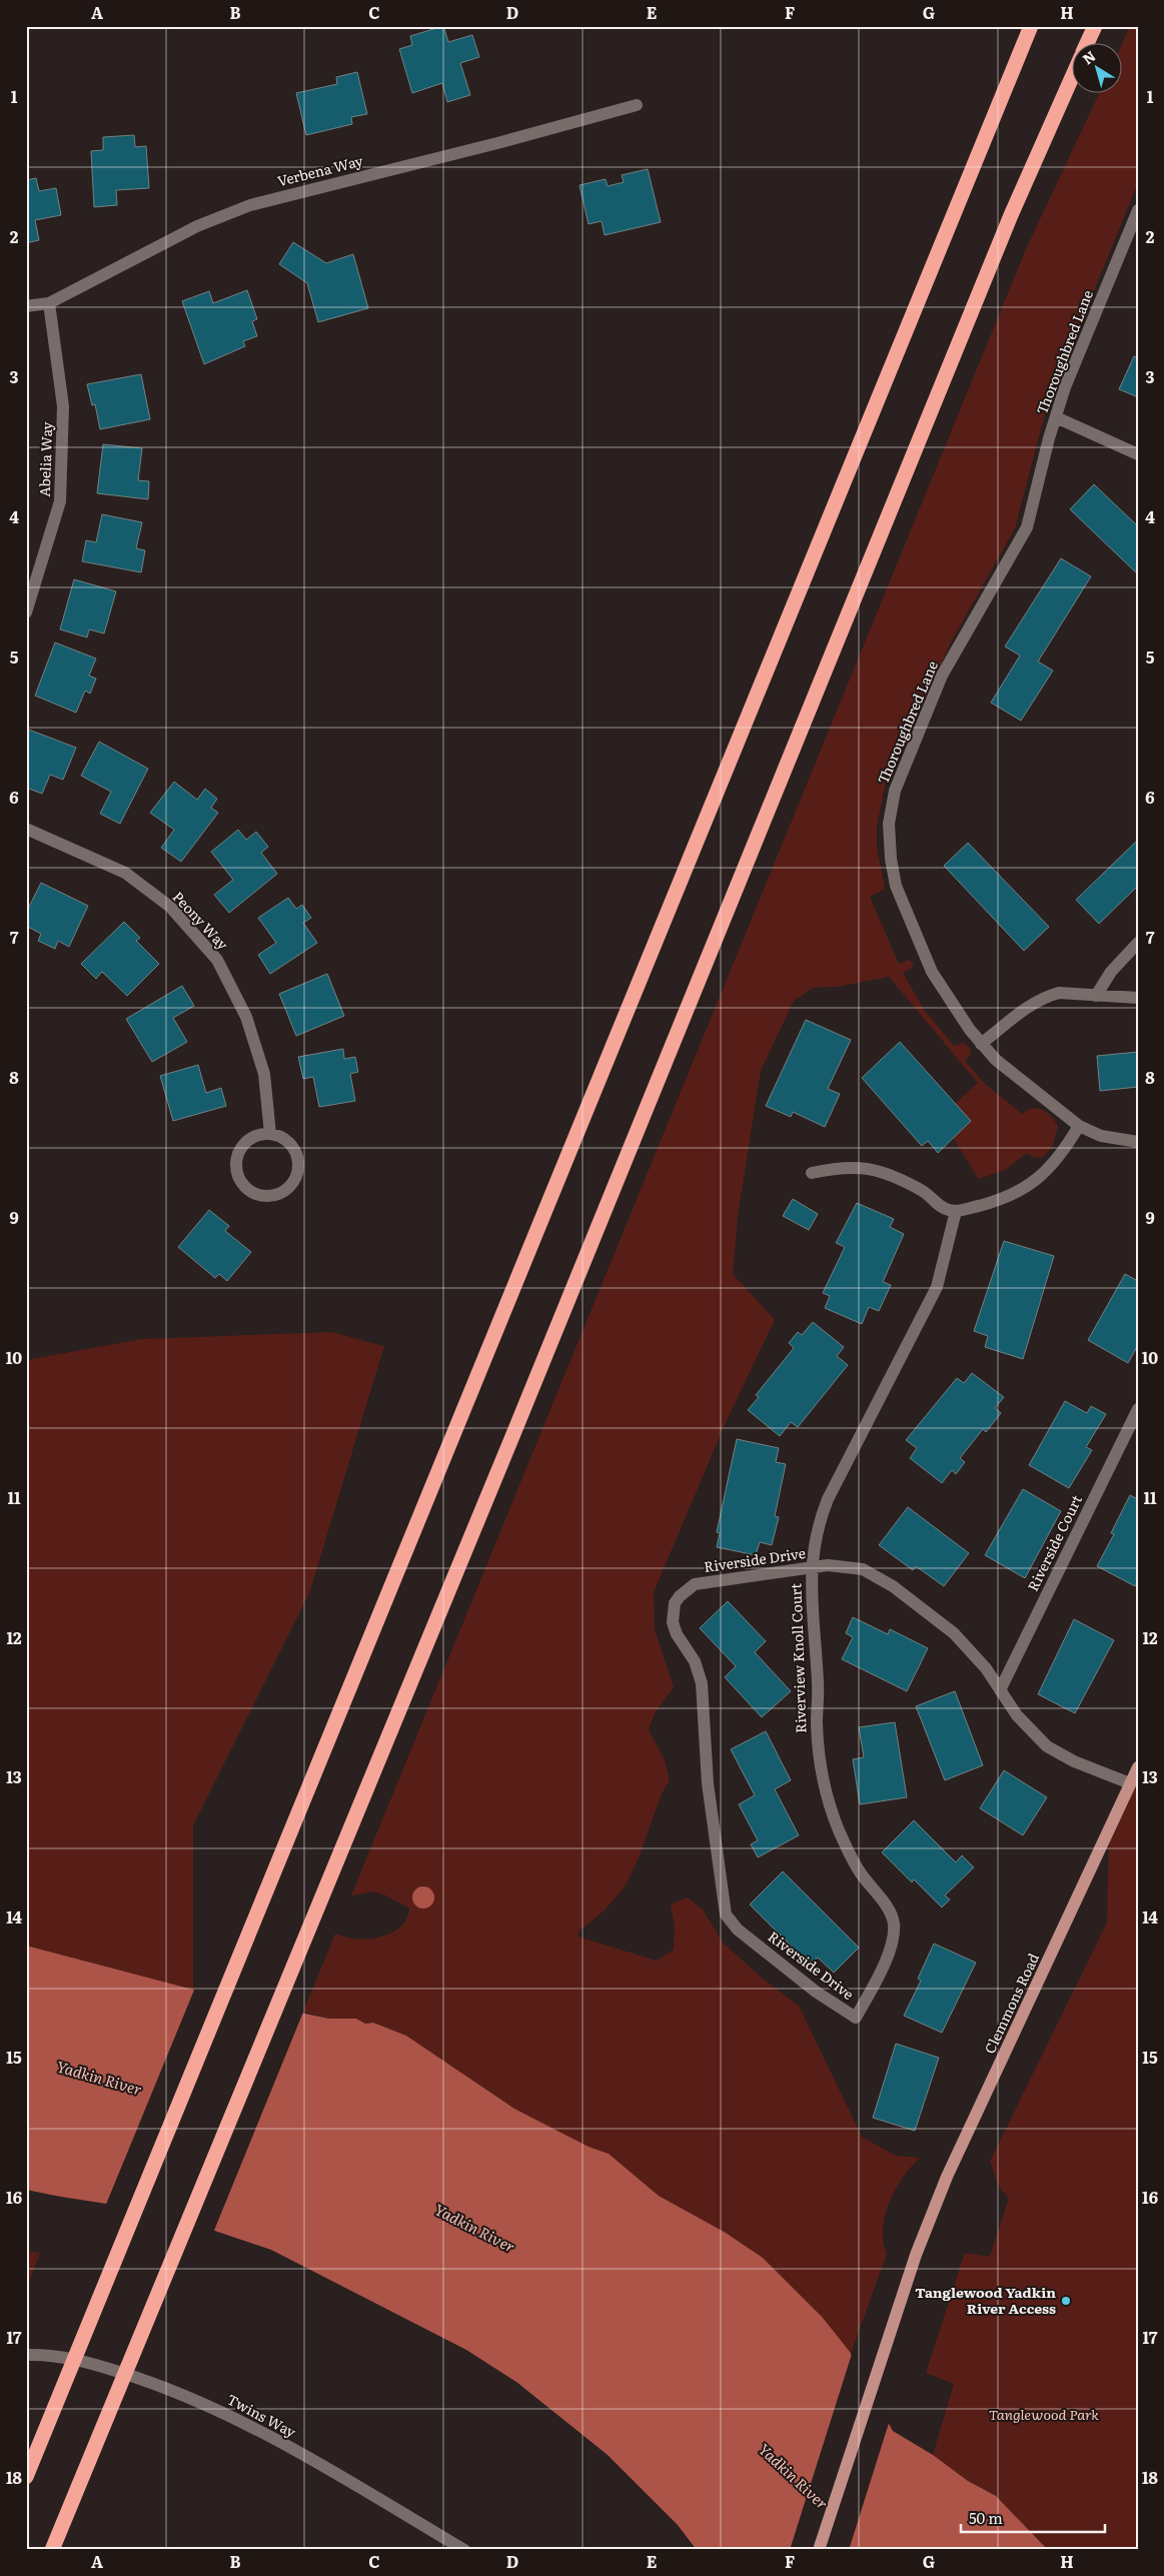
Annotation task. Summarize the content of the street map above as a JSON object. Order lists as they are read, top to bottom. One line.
{"streets":{"main road":["Clemmons Road"],"street":["Verbena Way","Thoroughbred Lane","Abelia Way","Peony Way","Riverside Court","Riverside Drive","Riverview Knoll Court","Twins Way"]},"crossings":[["Verbena Way","Abelia Way"],["Riverside Court","Riverside Drive"],["Riverside Drive","Riverview Knoll Court"],["Riverside Drive","Clemmons Road"]],"water":["Yadkin River"],"parks":["Tanglewood Park"],"places":["Tanglewood Yadkin River Access"],"scale_bar":"50 m","north":"top left","grid":{"columns":["A","B","C","D","E","F","G","H"],"rows":["1","2","3","4","5","6","7","8","9","10","11","12","13","14","15","16","17","18"]}}
